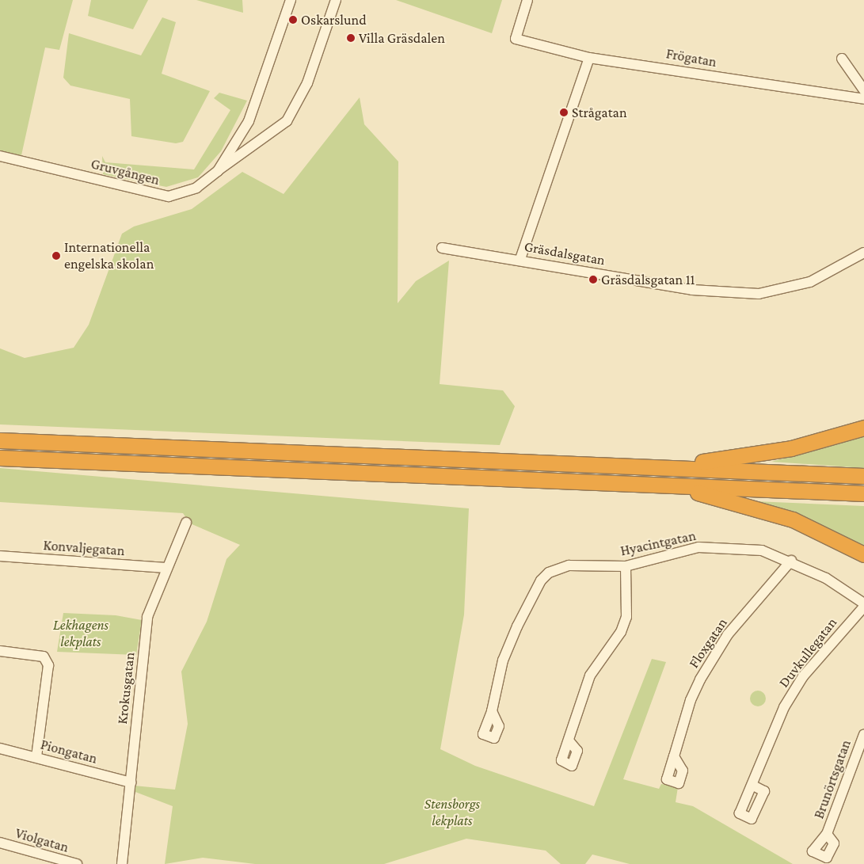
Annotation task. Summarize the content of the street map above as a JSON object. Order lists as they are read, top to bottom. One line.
{"streets":{"street":["Frögatan","Gruvgången","Gräsdalsgatan","Hyacintgatan","Konvaljegatan","Floxgatan","Duvkullegatan","Krokusgatan","Piongatan","Brunörtsgatan","Violgatan"]},"crossings":[["Hyacintgatan","Floxgatan"],["Hyacintgatan","Duvkullegatan"],["Konvaljegatan","Krokusgatan"],["Krokusgatan","Piongatan"]],"parks":["Lekhagens lekplats","Stensborgs lekplats"],"places":["Oskarslund","Villa Gräsdalen","Strågatan","Internationella engelska skolan","Gräsdalsgatan 11"]}
